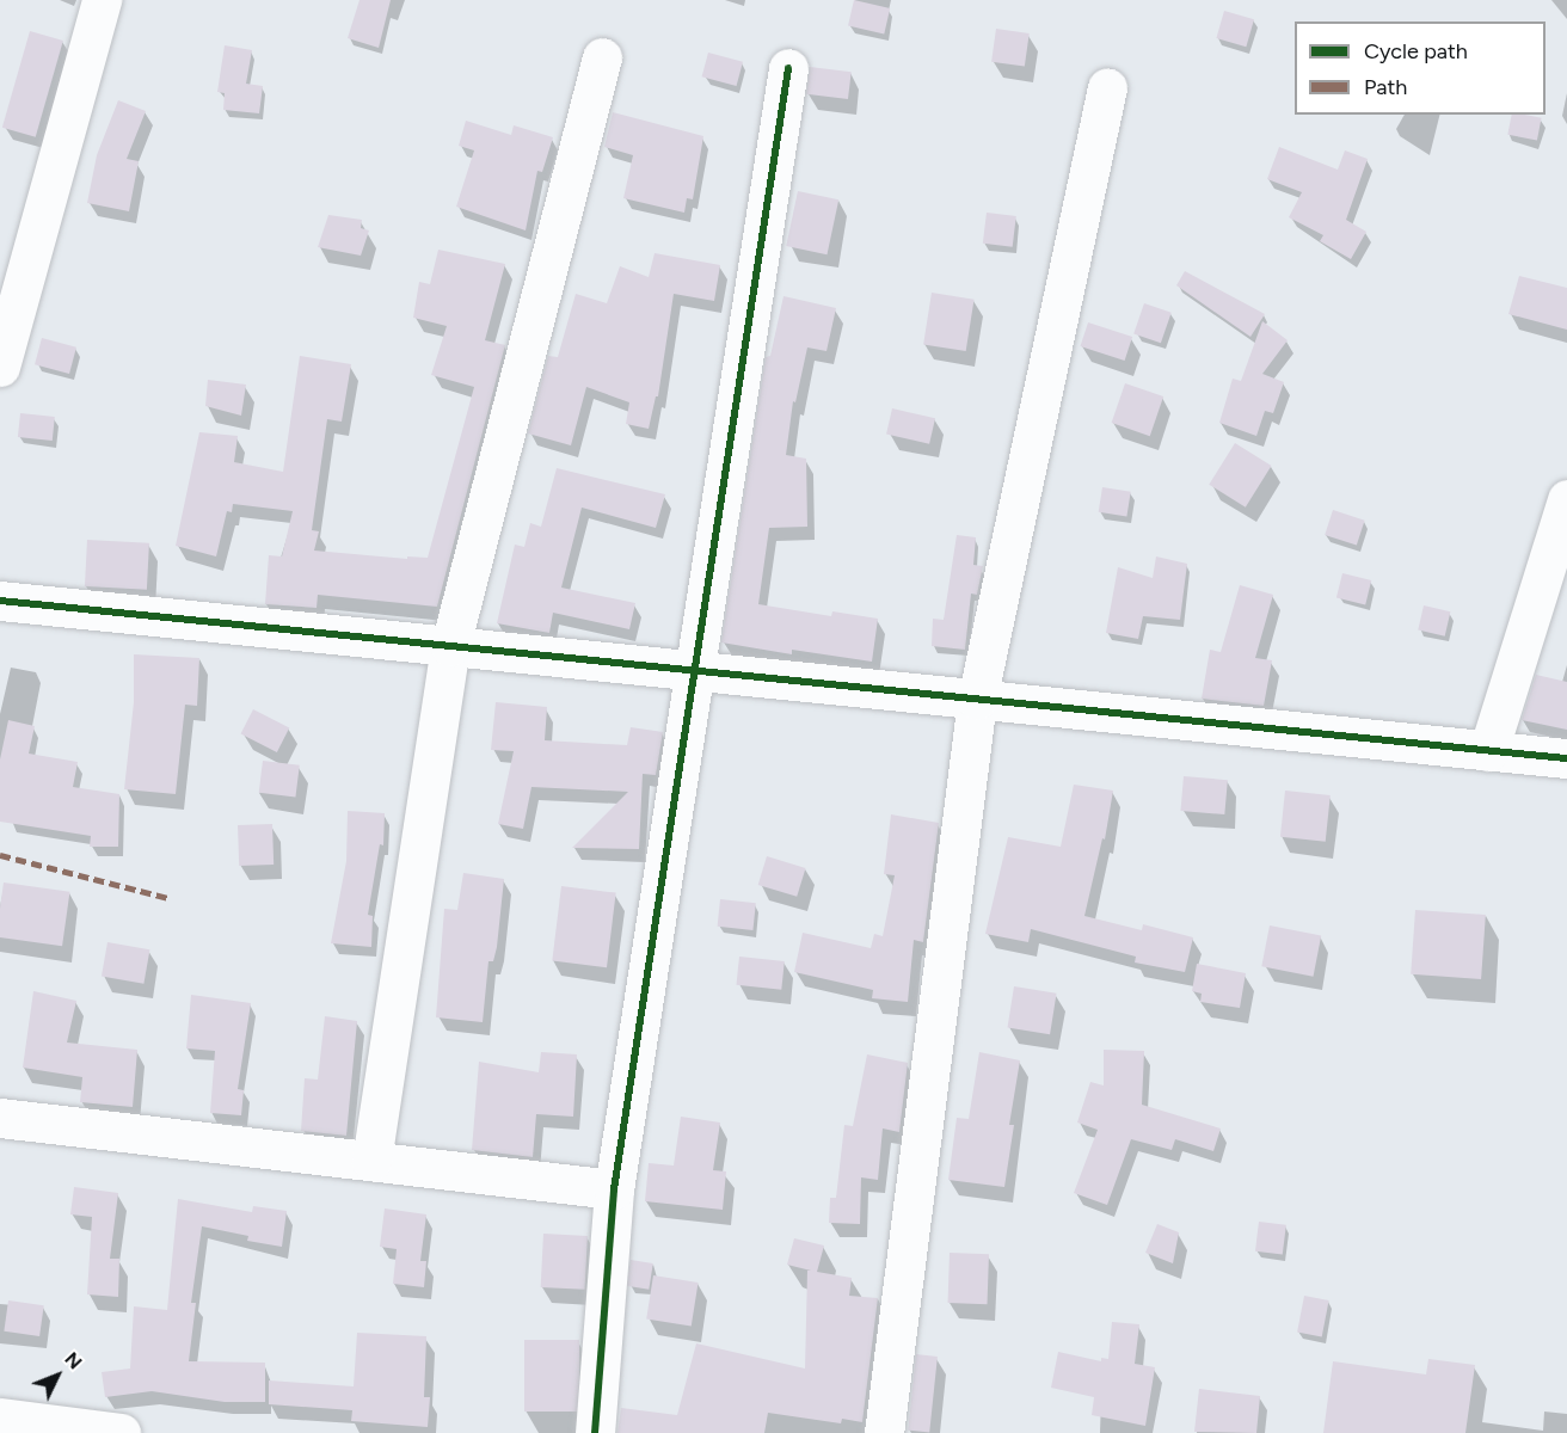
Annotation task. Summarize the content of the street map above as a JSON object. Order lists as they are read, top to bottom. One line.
{"legend":["Cycle path","Path"],"north":"top right"}
